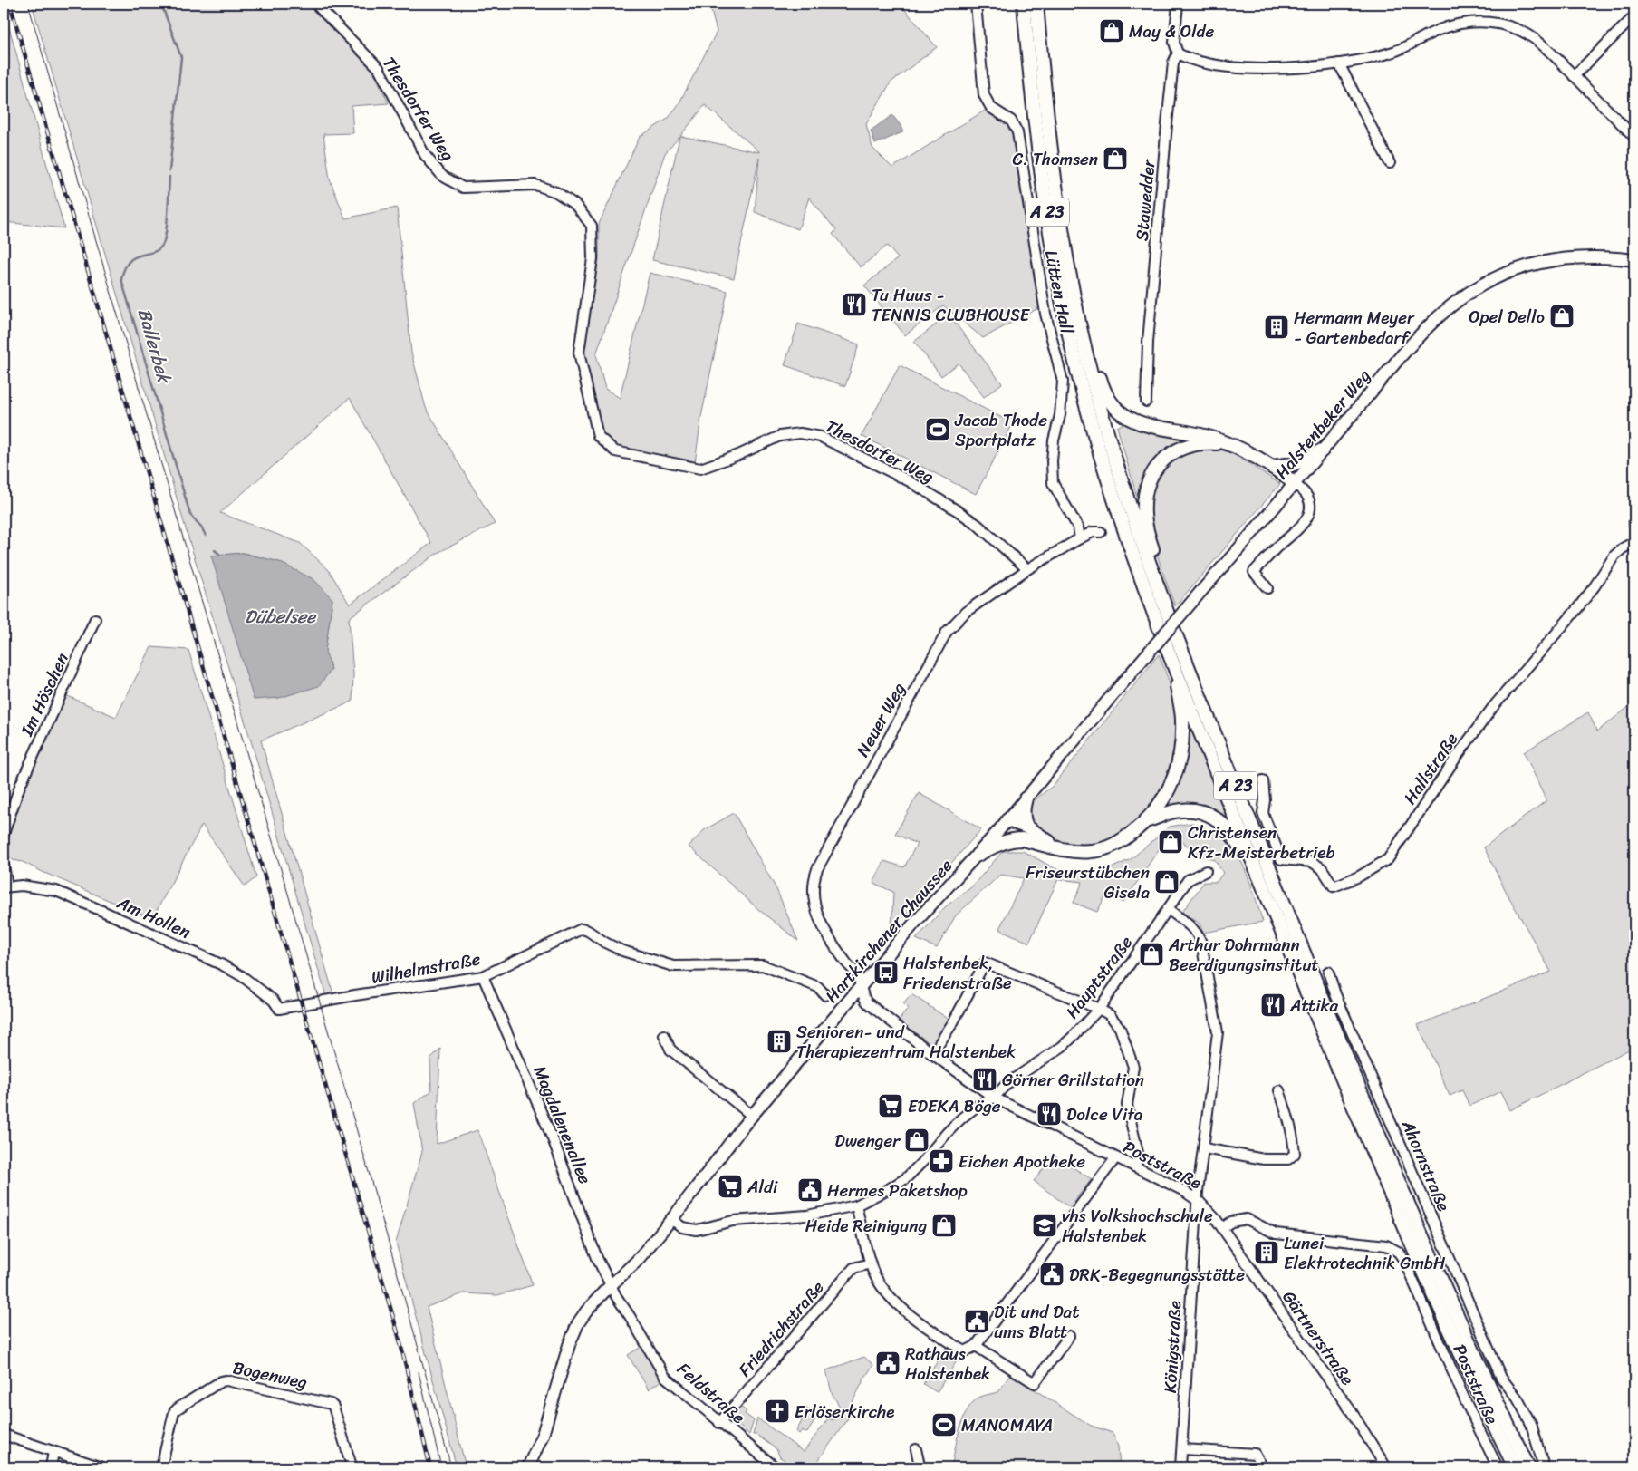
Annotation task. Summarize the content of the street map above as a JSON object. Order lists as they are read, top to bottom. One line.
{"streets":{"highway":["A 23"],"main road":["Halstenbeker Weg","Hartkirchener Chaussee"],"street":["Thesdorfer Weg","Stawedder","Lütten Hall","Im Höschen","Neuer Weg","Hallstraße","Am Hollen","Wilhelmstraße","Hauptstraße","Magdalenenallee","Poststraße","Ahornstraße","Friedrichstraße","Gärtnerstraße","Königstraße","Bogenweg","Feldstraße"]},"crossings":[["Thesdorfer Weg","Neuer Weg"],["Lütten Hall","Neuer Weg"],["Halstenbeker Weg","Hartkirchener Chaussee"],["Neuer Weg","Hartkirchener Chaussee"],["Neuer Weg","Poststraße"],["Am Hollen","Wilhelmstraße"],["Hartkirchener Chaussee","Hauptstraße"],["Hartkirchener Chaussee","Magdalenenallee"],["Hartkirchener Chaussee","Feldstraße"],["Wilhelmstraße","Magdalenenallee"],["Hauptstraße","Poststraße"],["Hauptstraße","Königstraße"],["Magdalenenallee","Feldstraße"],["Poststraße","Gärtnerstraße"],["Poststraße","Königstraße"],["Friedrichstraße","Feldstraße"]],"water":["Ballerbek","Dübelsee"],"places":{"shop":["May & Olde","C. Thomsen","Opel Dello","Christensen Kfz-Meisterbetrieb","Friseurstübchen Gisela","Arthur Dohrmann Beerdigungsinstitut","Dwenger","Heide Reinigung"],"restaurant":["Tu Huus - TENNIS CLUBHOUSE","Attika","Görner Grillstation","Dolce Vita"],"building":["Hermann Meyer - Gartenbedarf","Senioren- und Therapiezentrum Halstenbek","Lunei Elektrotechnik GmbH"],"sports":["Jacob Thode Sportplatz","MANOMAYA"],"bus stop":["Halstenbek, Friedenstraße"],"supermarket":["EDEKA Böge","Aldi"],"pharmacy":["Eichen Apotheke"],"public building":["Hermes Paketshop","DRK-Begegnungsstätte","Dit und Dat ums Blatt","Rathaus Halstenbek"],"school or university":["vhs Volkshochschule Halstenbek"],"church":["Erlöserkirche"]}}
